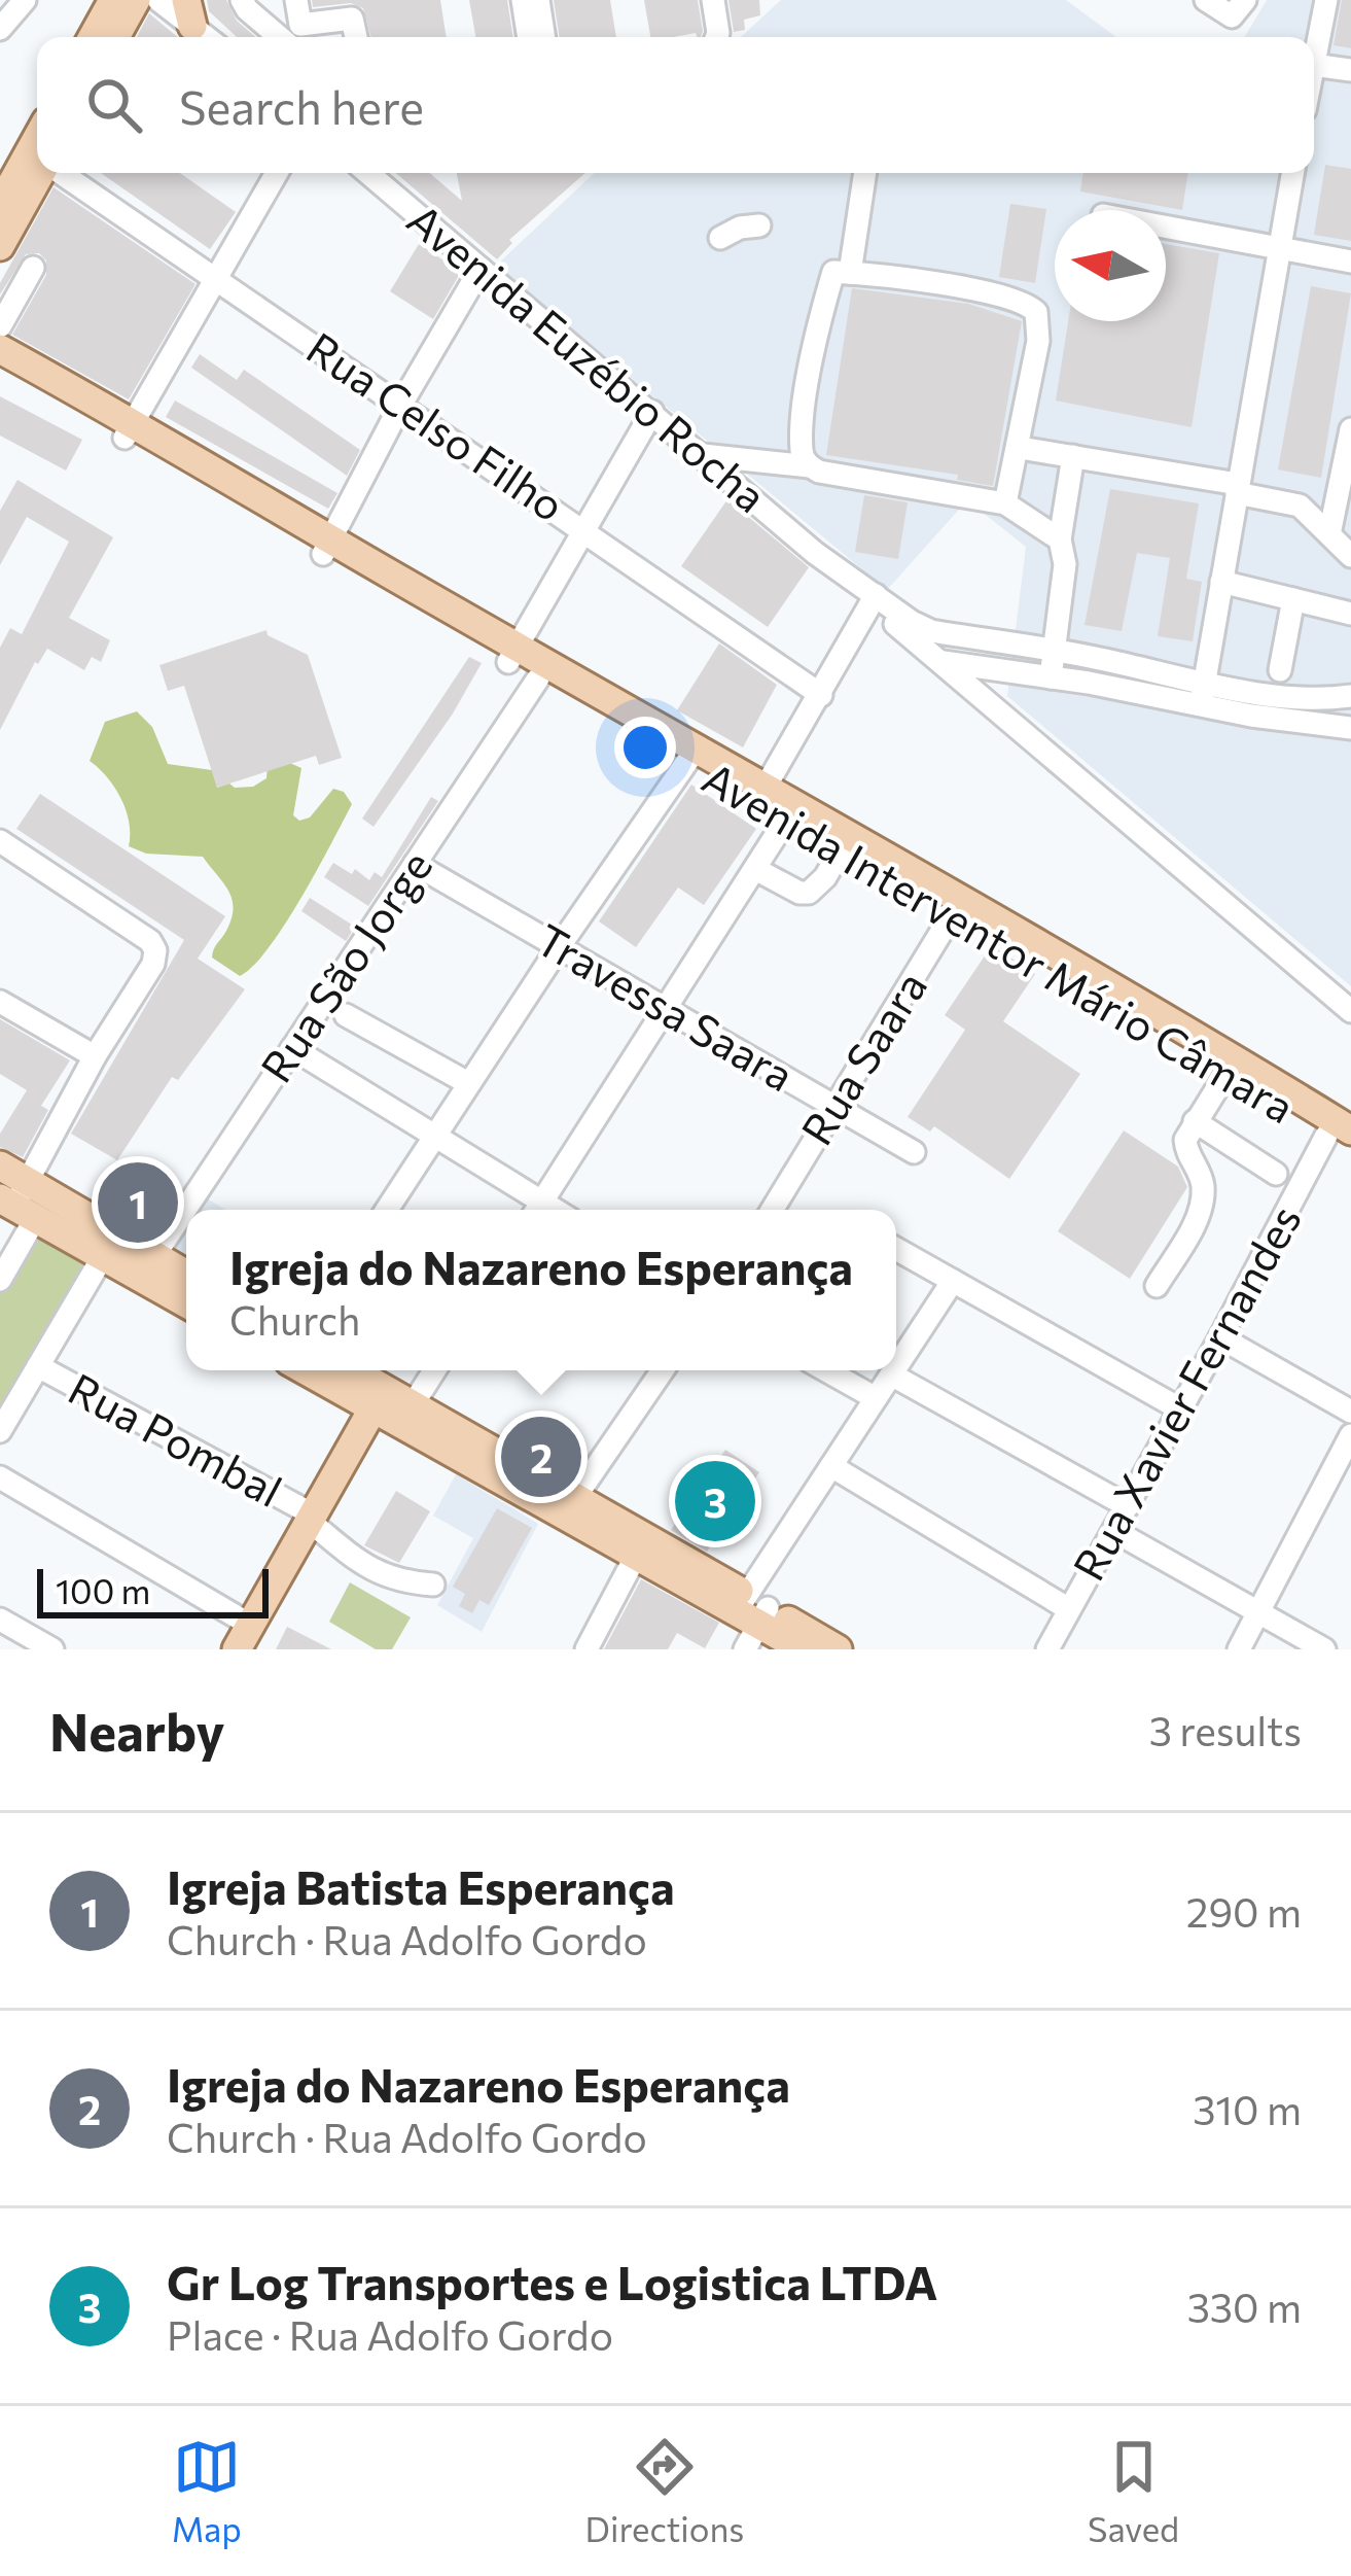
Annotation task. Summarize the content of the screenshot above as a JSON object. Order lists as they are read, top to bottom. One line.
{"streets":{"main road":["Avenida Interventor Mário Câmara"],"street":["Avenida Euzébio Rocha","Rua Celso Filho","Rua São Jorge","Travessa Saara","Rua Saara","Rua Xavier Fernandes","Rua Pombal"]},"crossings":[["Avenida Interventor Mário Câmara","Rua São Jorge"],["Avenida Interventor Mário Câmara","Rua Saara"],["Avenida Interventor Mário Câmara","Rua Xavier Fernandes"],["Rua São Jorge","Travessa Saara"],["Travessa Saara","Rua Saara"]],"scale_bar":"100 m","north":"left","page":{"search":"Search here","pins":["1","2","3"],"popup":["Igreja do Nazareno Esperança","Church"],"scale":"100 m","heading":["Nearby","3 results"],"list":[{"mark":"1","name":"Igreja Batista Esperança","note":"Church · Rua Adolfo Gordo","value":"290 m"},{"mark":"2","name":"Igreja do Nazareno Esperança","note":"Church · Rua Adolfo Gordo","value":"310 m"},{"mark":"3","name":"Gr Log Transportes e Logistica LTDA","note":"Place · Rua Adolfo Gordo","value":"330 m"}],"nav":["Map","Directions","Saved"]}}
